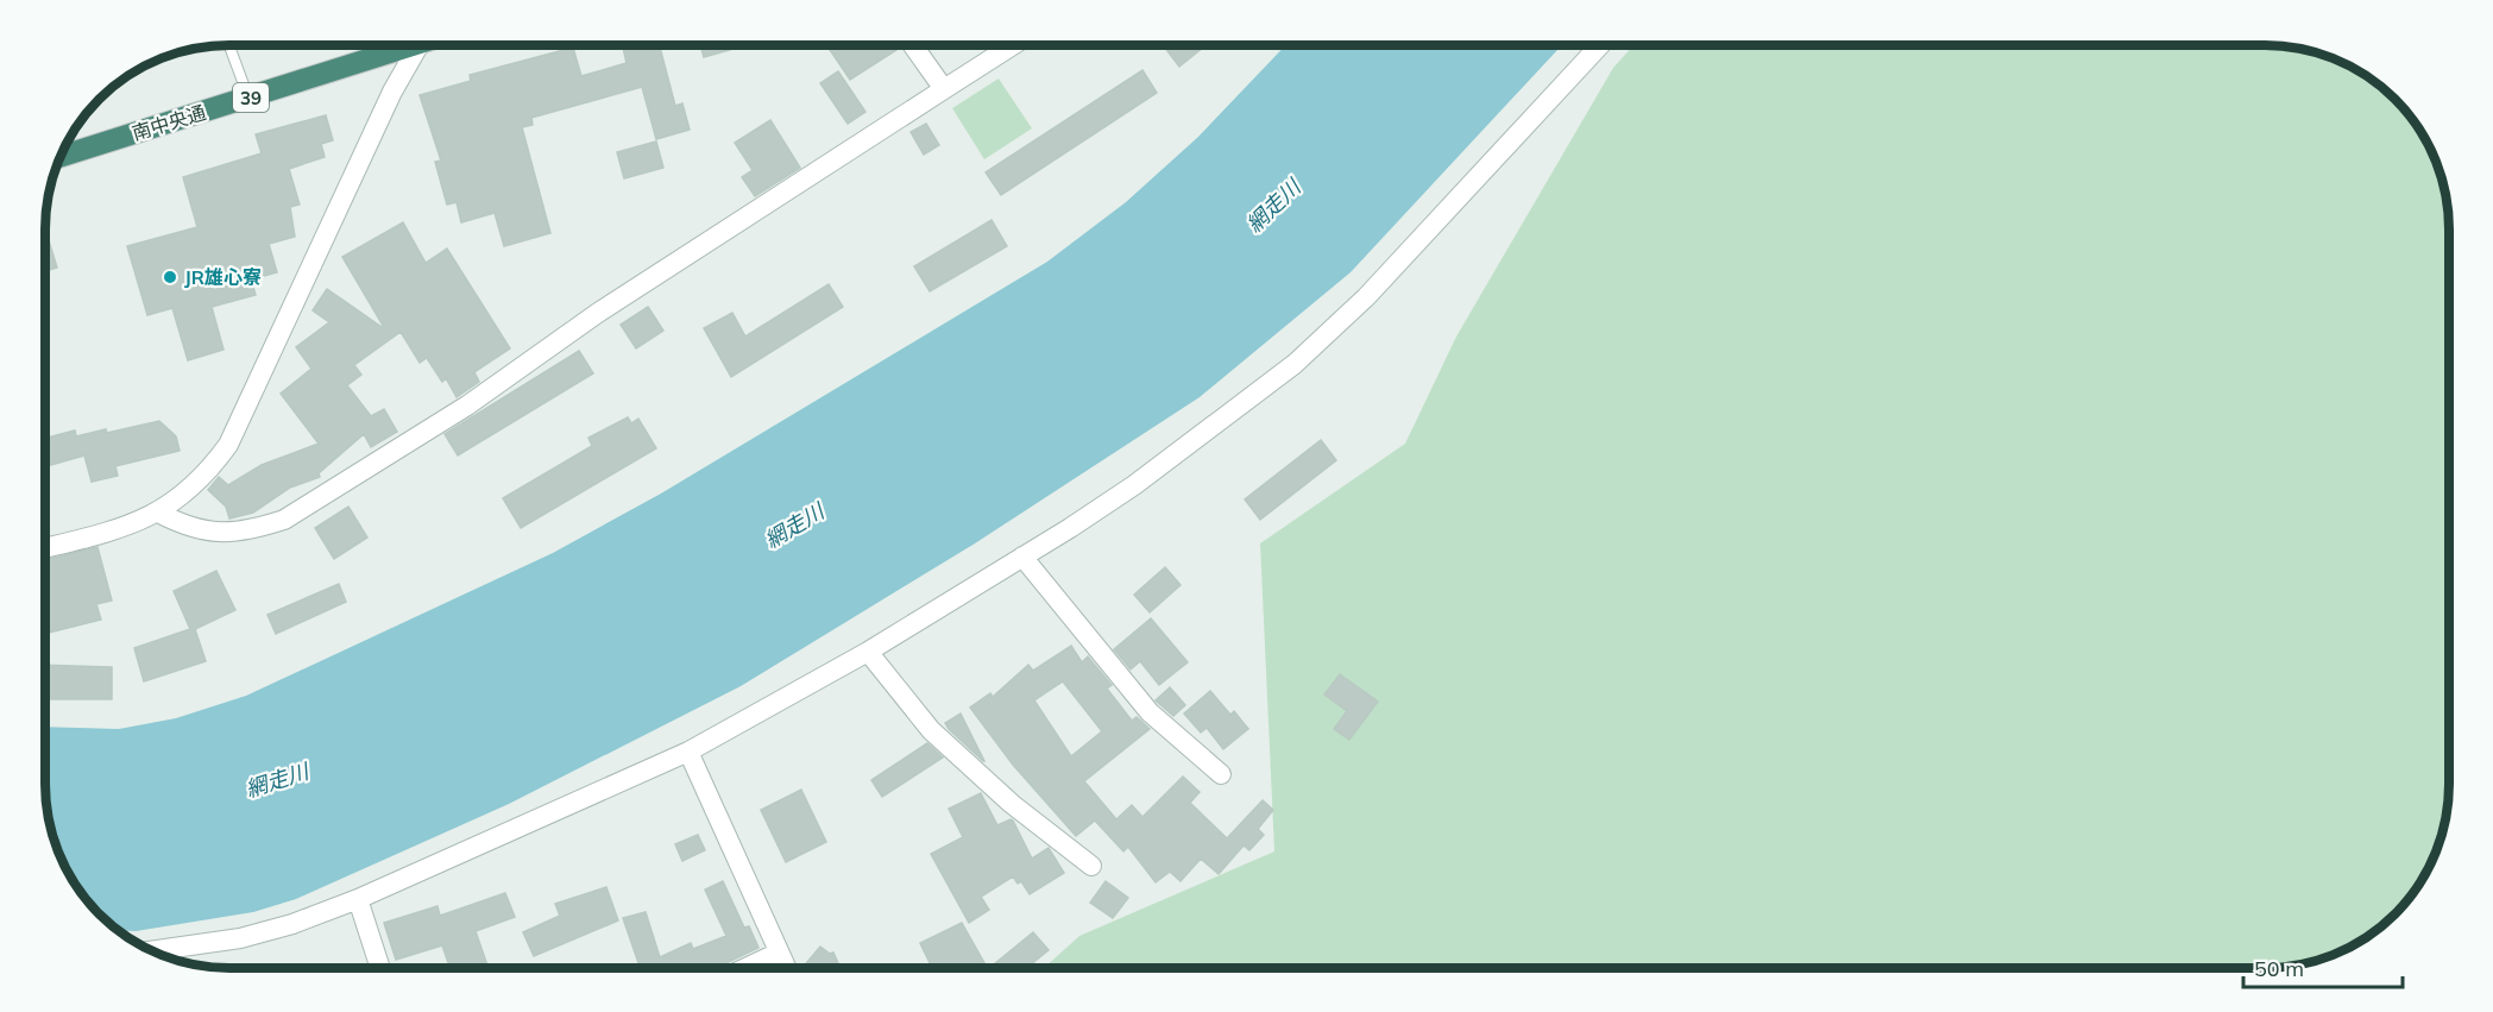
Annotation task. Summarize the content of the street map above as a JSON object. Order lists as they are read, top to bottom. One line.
{"streets":{"highway":["39","南中央通"]},"water":["網走川"],"places":["JR雄心寮"],"scale_bar":"50 m"}
